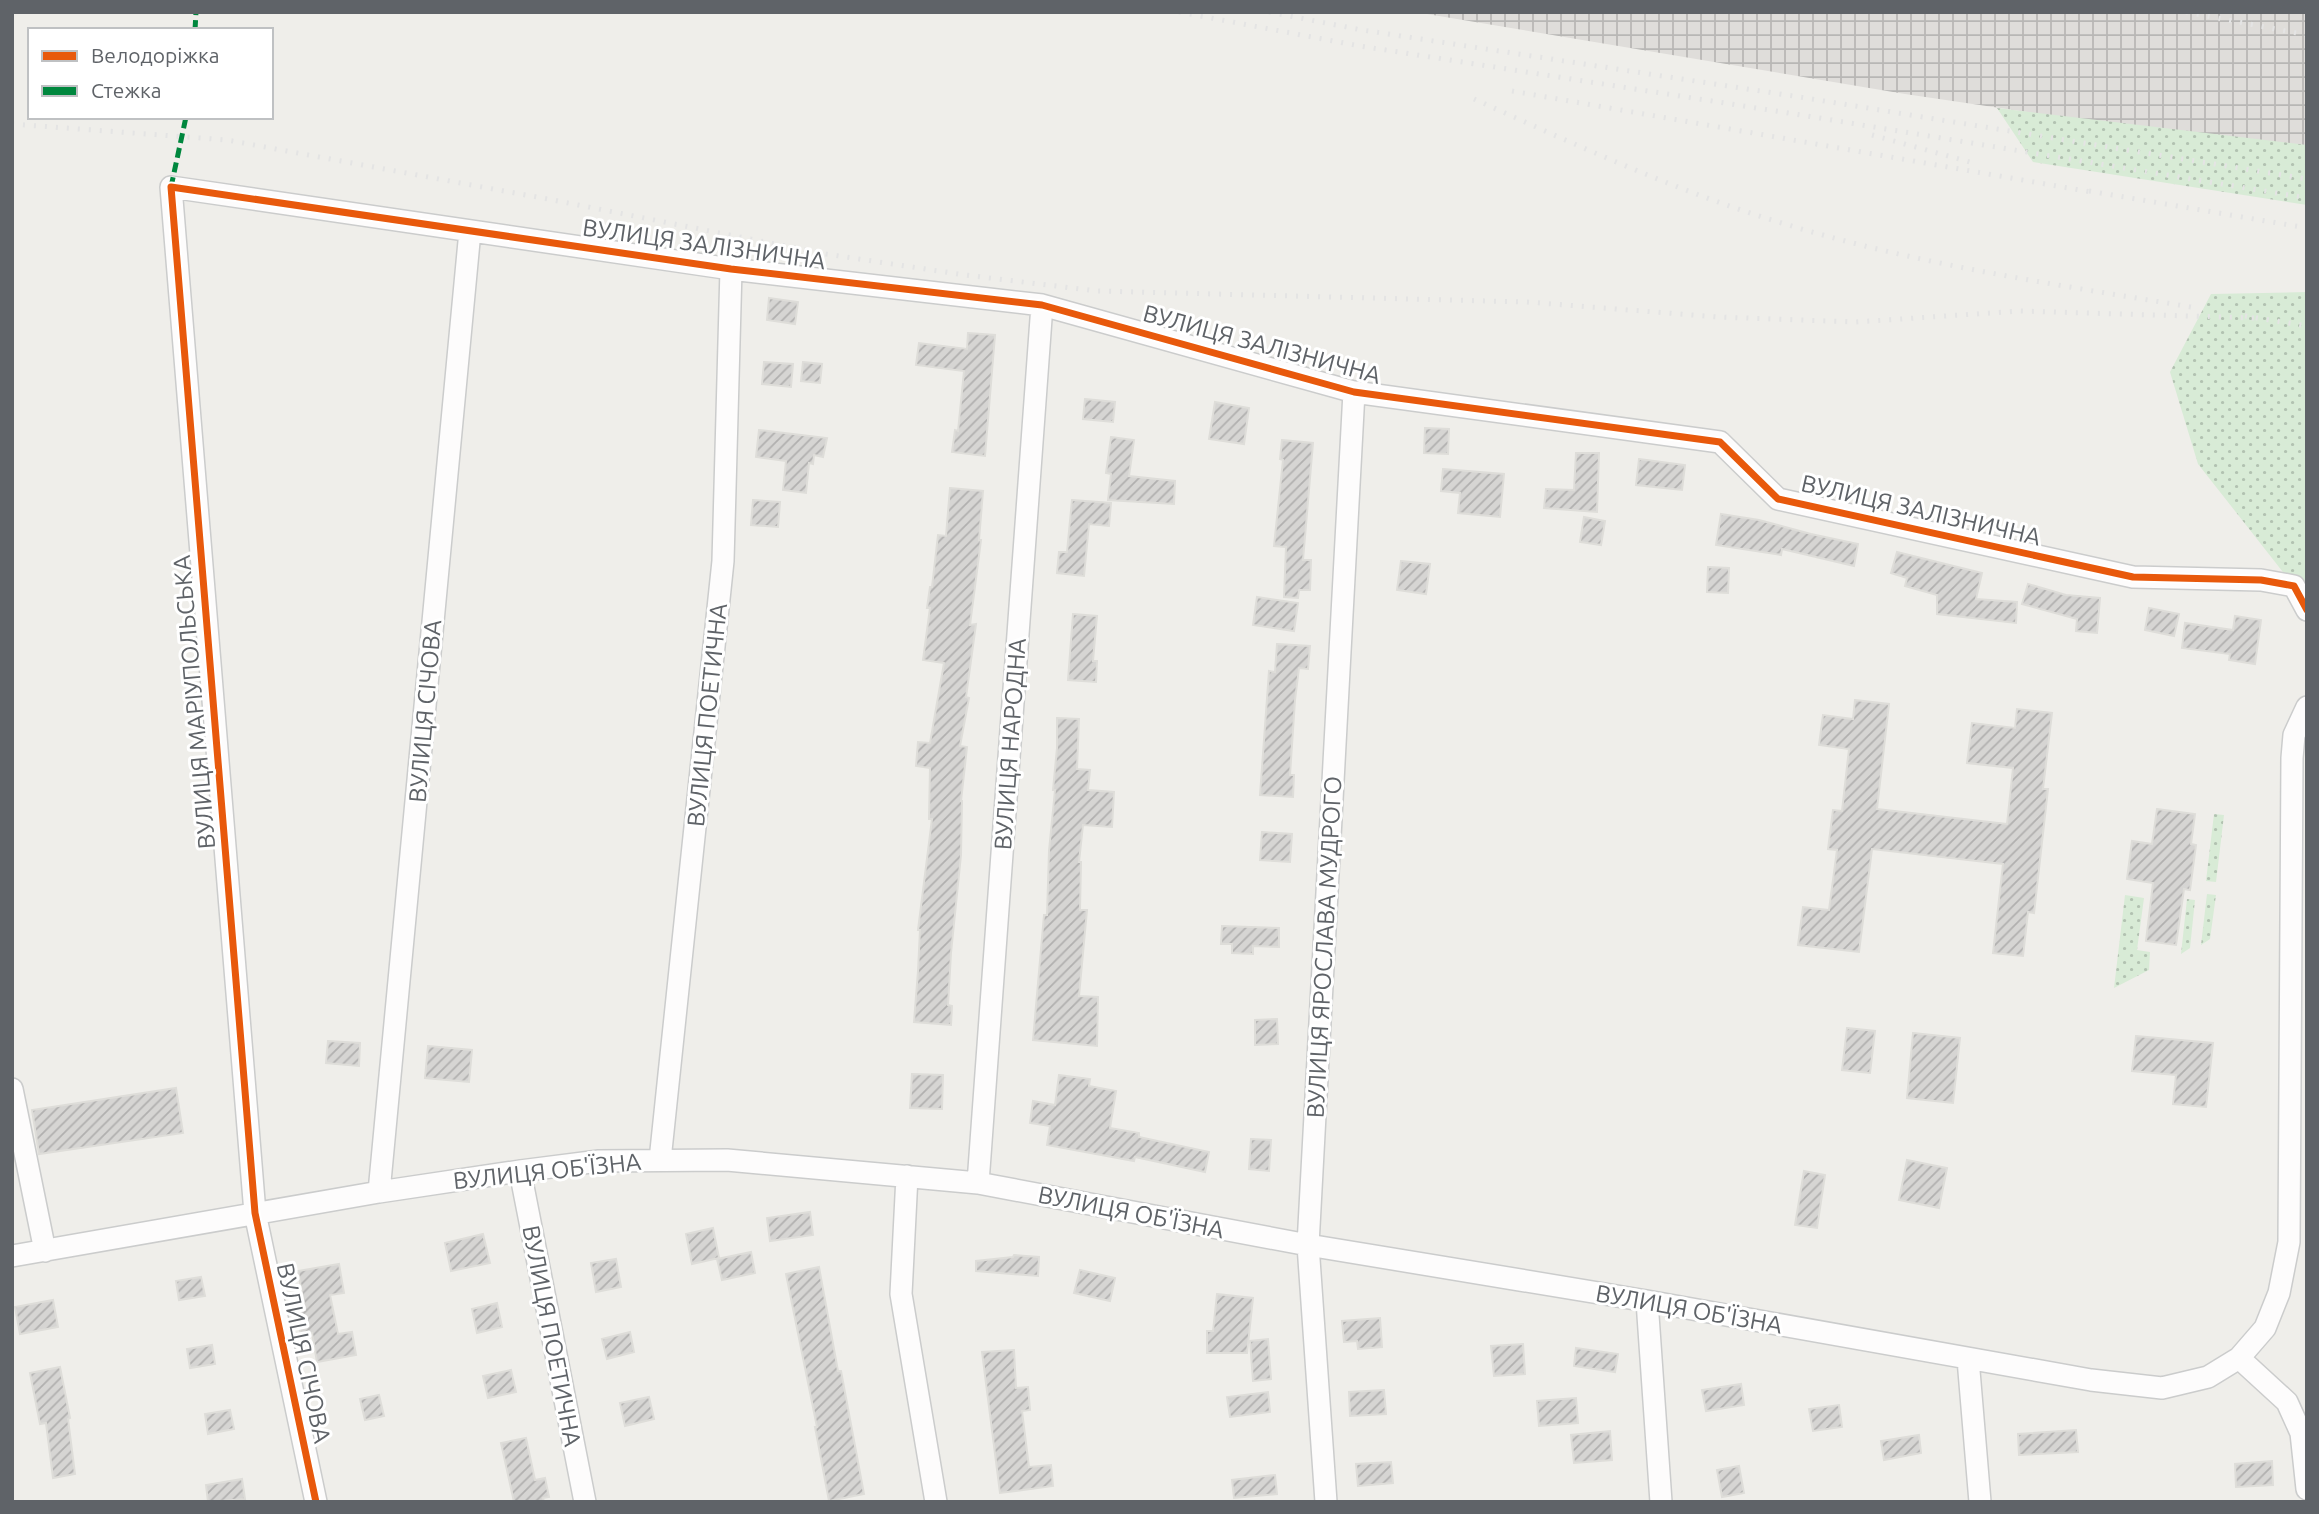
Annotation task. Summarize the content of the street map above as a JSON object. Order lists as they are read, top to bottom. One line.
{"streets":{"street":["ВУЛИЦЯ ЗАЛІЗНИЧНА","ВУЛИЦЯ МАРІУПОЛЬСЬКА","ВУЛИЦЯ СІЧОВА","ВУЛИЦЯ ПОЕТИЧНА","ВУЛИЦЯ НАРОДНА","ВУЛИЦЯ ЯРОСЛАВА МУДРОГО","ВУЛИЦЯ ОБ'ЇЗНА"]},"crossings":[["ВУЛИЦЯ ЗАЛІЗНИЧНА","ВУЛИЦЯ МАРІУПОЛЬСЬКА"],["ВУЛИЦЯ ЗАЛІЗНИЧНА","ВУЛИЦЯ СІЧОВА"],["ВУЛИЦЯ ЗАЛІЗНИЧНА","ВУЛИЦЯ ПОЕТИЧНА"],["ВУЛИЦЯ ЗАЛІЗНИЧНА","ВУЛИЦЯ НАРОДНА"],["ВУЛИЦЯ ЗАЛІЗНИЧНА","ВУЛИЦЯ ЯРОСЛАВА МУДРОГО"],["ВУЛИЦЯ МАРІУПОЛЬСЬКА","ВУЛИЦЯ СІЧОВА"],["ВУЛИЦЯ МАРІУПОЛЬСЬКА","ВУЛИЦЯ ОБ'ЇЗНА"],["ВУЛИЦЯ СІЧОВА","ВУЛИЦЯ ОБ'ЇЗНА"],["ВУЛИЦЯ ПОЕТИЧНА","ВУЛИЦЯ ОБ'ЇЗНА"],["ВУЛИЦЯ НАРОДНА","ВУЛИЦЯ ОБ'ЇЗНА"],["ВУЛИЦЯ ЯРОСЛАВА МУДРОГО","ВУЛИЦЯ ОБ'ЇЗНА"]],"legend":["Велодоріжка","Стежка"]}
